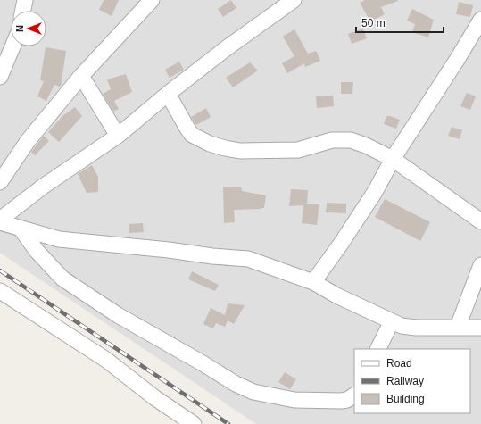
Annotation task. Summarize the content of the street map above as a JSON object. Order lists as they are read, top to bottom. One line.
{"legend":["Road","Railway","Building"],"scale_bar":"50 m","north":"left"}
